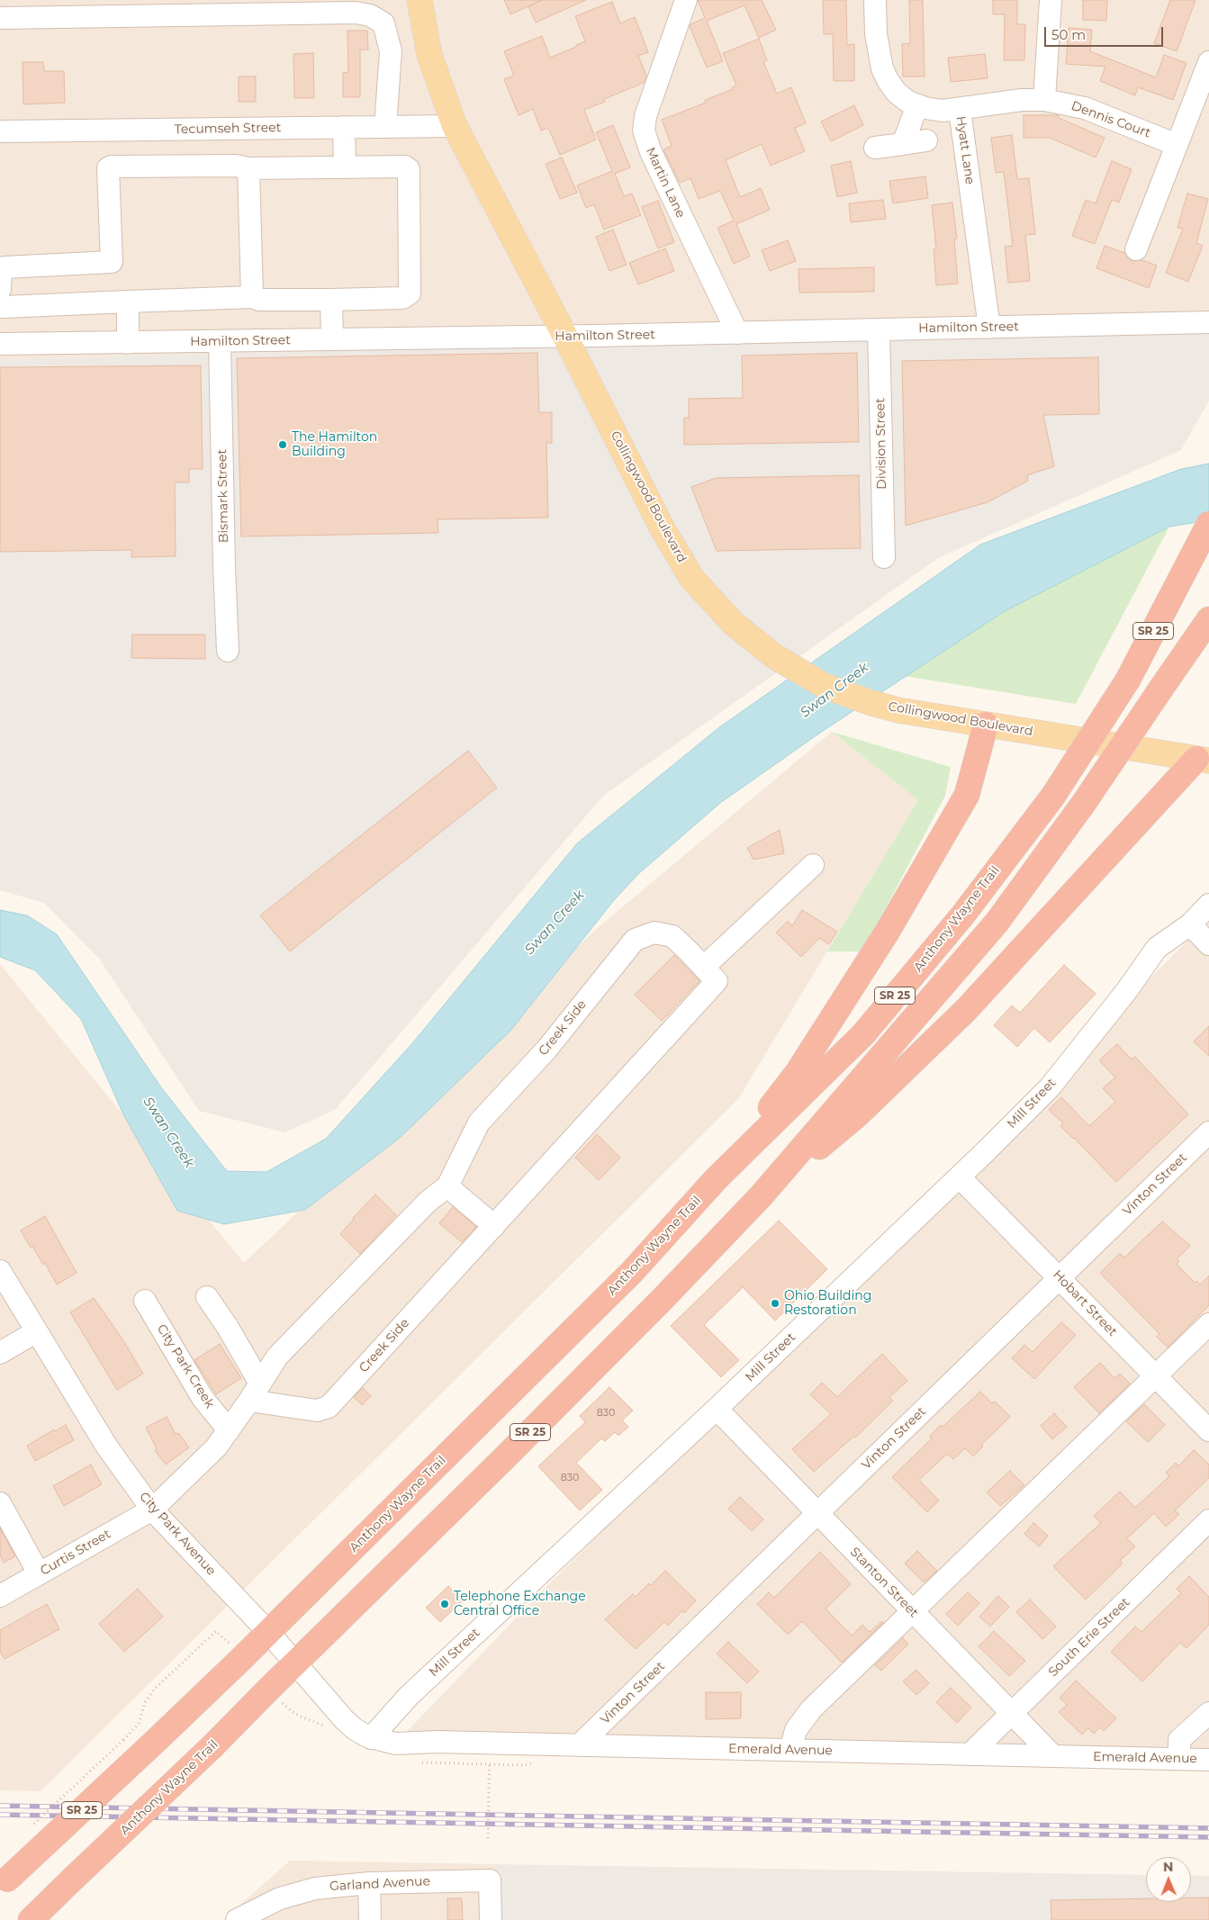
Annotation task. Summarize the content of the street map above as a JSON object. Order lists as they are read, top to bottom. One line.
{"streets":{"highway":["SR 25","Anthony Wayne Trail"],"main road":["Collingwood Boulevard"],"street":["Dennis Court","Tecumseh Street","Hyatt Lane","Martin Lane","Hamilton Street","Division Street","Bismark Street","Creek Side","Mill Street","Vinton Street","Hobart Street","City Park Creek","City Park Avenue","Curtis Street","Stanton Street","South Erie Street","Emerald Avenue","Garland Avenue"]},"crossings":[["Dennis Court","Hyatt Lane"],["Tecumseh Street","Collingwood Boulevard"],["Hyatt Lane","Hamilton Street"],["Martin Lane","Hamilton Street"],["Hamilton Street","Division Street"],["Hamilton Street","Bismark Street"],["Hamilton Street","Collingwood Boulevard"],["Anthony Wayne Trail","City Park Avenue"],["Creek Side","City Park Creek"],["Creek Side","City Park Avenue"],["Creek Side","Curtis Street"],["Mill Street","Hobart Street"],["Mill Street","City Park Avenue"],["Mill Street","Stanton Street"],["Mill Street","Emerald Avenue"],["Vinton Street","Hobart Street"],["Vinton Street","Stanton Street"],["Vinton Street","Emerald Avenue"],["City Park Avenue","Curtis Street"],["City Park Avenue","Emerald Avenue"],["Stanton Street","South Erie Street"],["Stanton Street","Emerald Avenue"],["South Erie Street","Emerald Avenue"]],"water":["Swan Creek"],"places":["The Hamilton Building","Ohio Building Restoration","Telephone Exchange Central Office"],"house_numbers":["830","830"],"scale_bar":"50 m","north":"top"}
